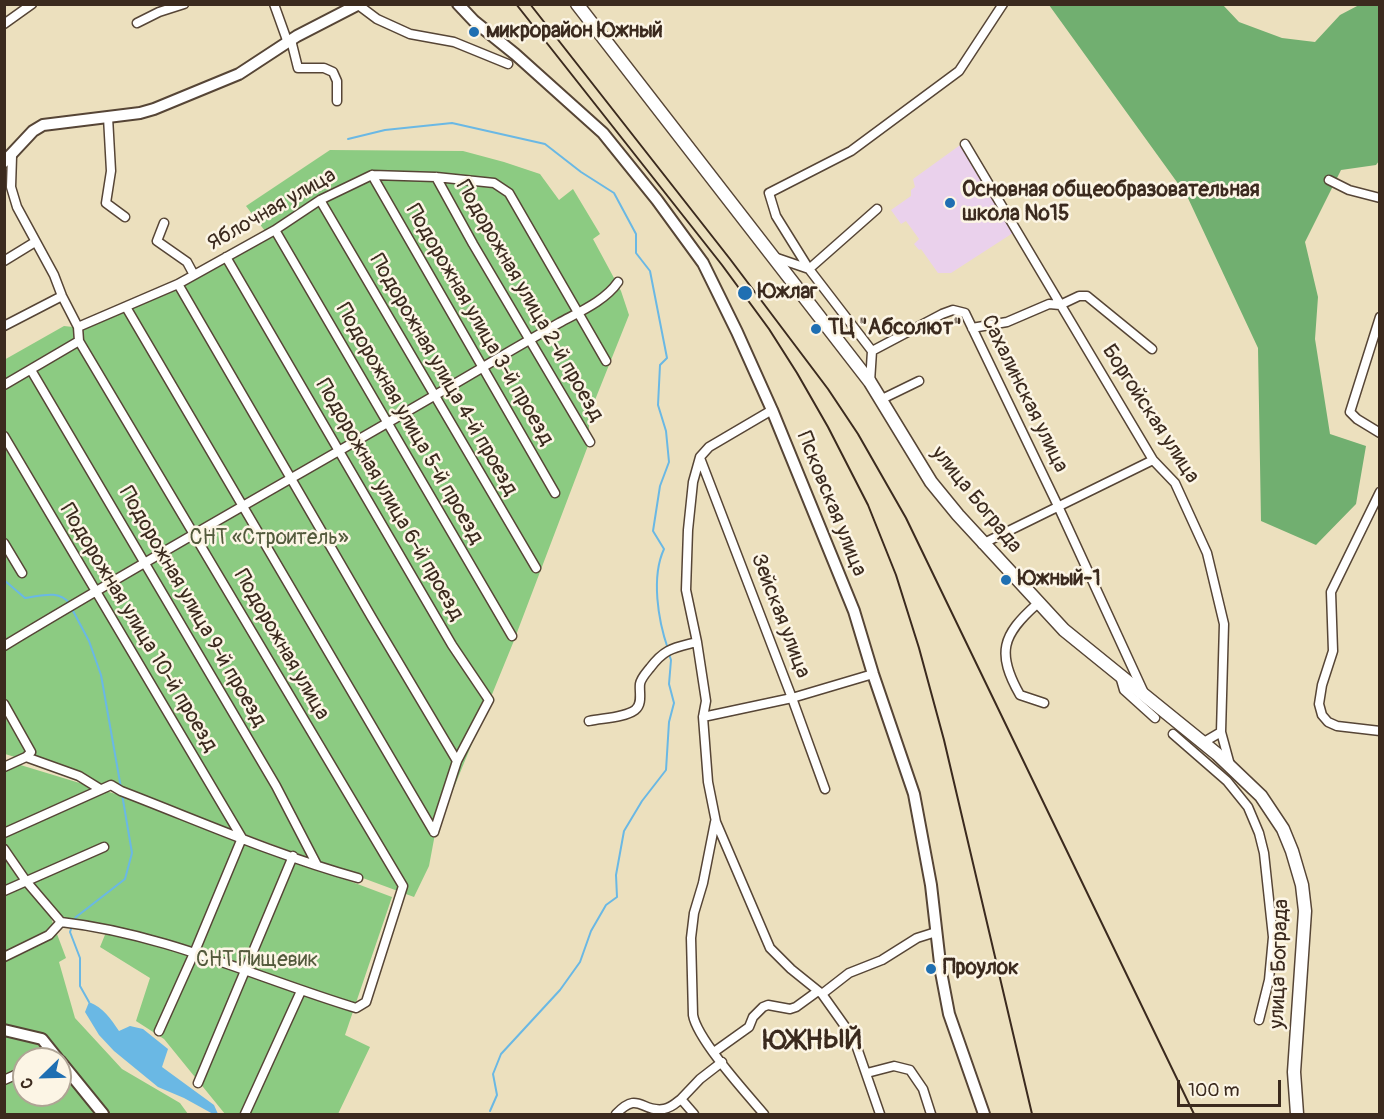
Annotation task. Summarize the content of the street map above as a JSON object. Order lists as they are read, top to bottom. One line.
{"streets":{"main road":["улица Бограда"],"street":["Яблочная улица","Подорожная улица 2-й проезд","Подорожная улица 3-й проезд","Подорожная улица 4-й проезд","Сахалинская улица","Боргойская улица","Подорожная улица 5-й проезд","Подорожная улица 6-й проезд","Псковская улица","Подорожная улица 9-й проезд","Зейская улица","Подорожная улица 10-й проезд","Подорожная улица"]},"crossings":[["Яблочная улица","Подорожная улица 2-й проезд"],["Яблочная улица","Подорожная улица 3-й проезд"],["Яблочная улица","Подорожная улица 4-й проезд"],["Яблочная улица","Подорожная улица 5-й проезд"],["Яблочная улица","Подорожная улица 6-й проезд"],["Яблочная улица","Подорожная улица"],["Сахалинская улица","улица Бограда"],["Боргойская улица","улица Бограда"]],"districts":["ЮЖНЫЙ"],"parks":["СНТ «Строитель»","СНТ Пищевик"],"places":["микрорайон Южный","Основная общеобразовательная школа №15","Южлаг","ТЦ \"Абсолют\"","Южный-1","Проулок"],"scale_bar":"100 m","north":"bottom left"}
